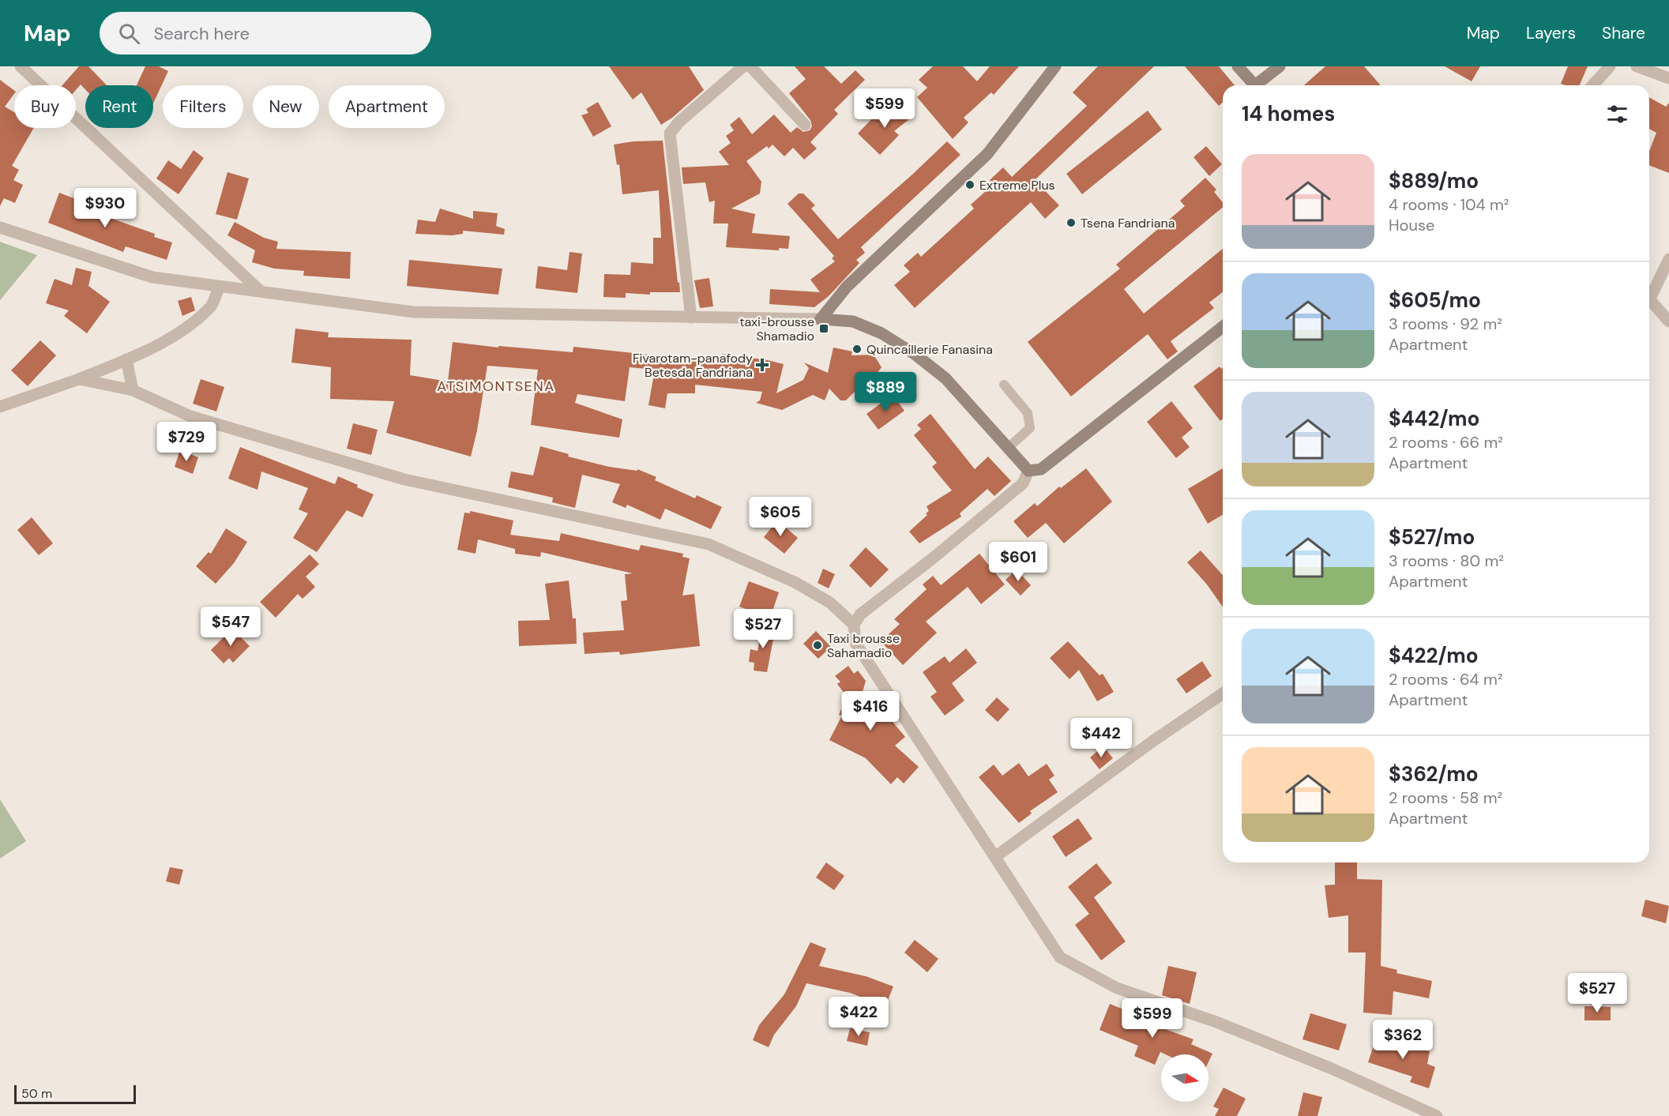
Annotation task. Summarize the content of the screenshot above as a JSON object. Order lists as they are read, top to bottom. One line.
{"districts":["ATSIMONTSENA"],"places":{"other":["Extreme Plus","Tsena Fandriana","Quincaillerie Fanasina","Taxi brousse Sahamadio"],"transit":["taxi-brousse Shamadio"],"health":["Fivarotam-panafody Betesda Fandriana"]},"scale_bar":"50 m","north":"right","page":{"header":"Map","search":"Search here","nav":["Map","Layers","Share"],"chip":["Buy","Rent","Filters","New","Apartment"],"heading":"14 homes","price":["$599","$930","$889","$729","$605","$601","$547","$527","$416","$442","$527","$422","$599","$362"],"list":[{"name":"$889/mo","note":"4 rooms · 104 m² · House"},{"name":"$605/mo","note":"3 rooms · 92 m² · Apartment"},{"name":"$442/mo","note":"2 rooms · 66 m² · Apartment"},{"name":"$527/mo","note":"3 rooms · 80 m² · Apartment"},{"name":"$422/mo","note":"2 rooms · 64 m² · Apartment"},{"name":"$362/mo","note":"2 rooms · 58 m² · Apartment"}],"scale":"50 m"}}
